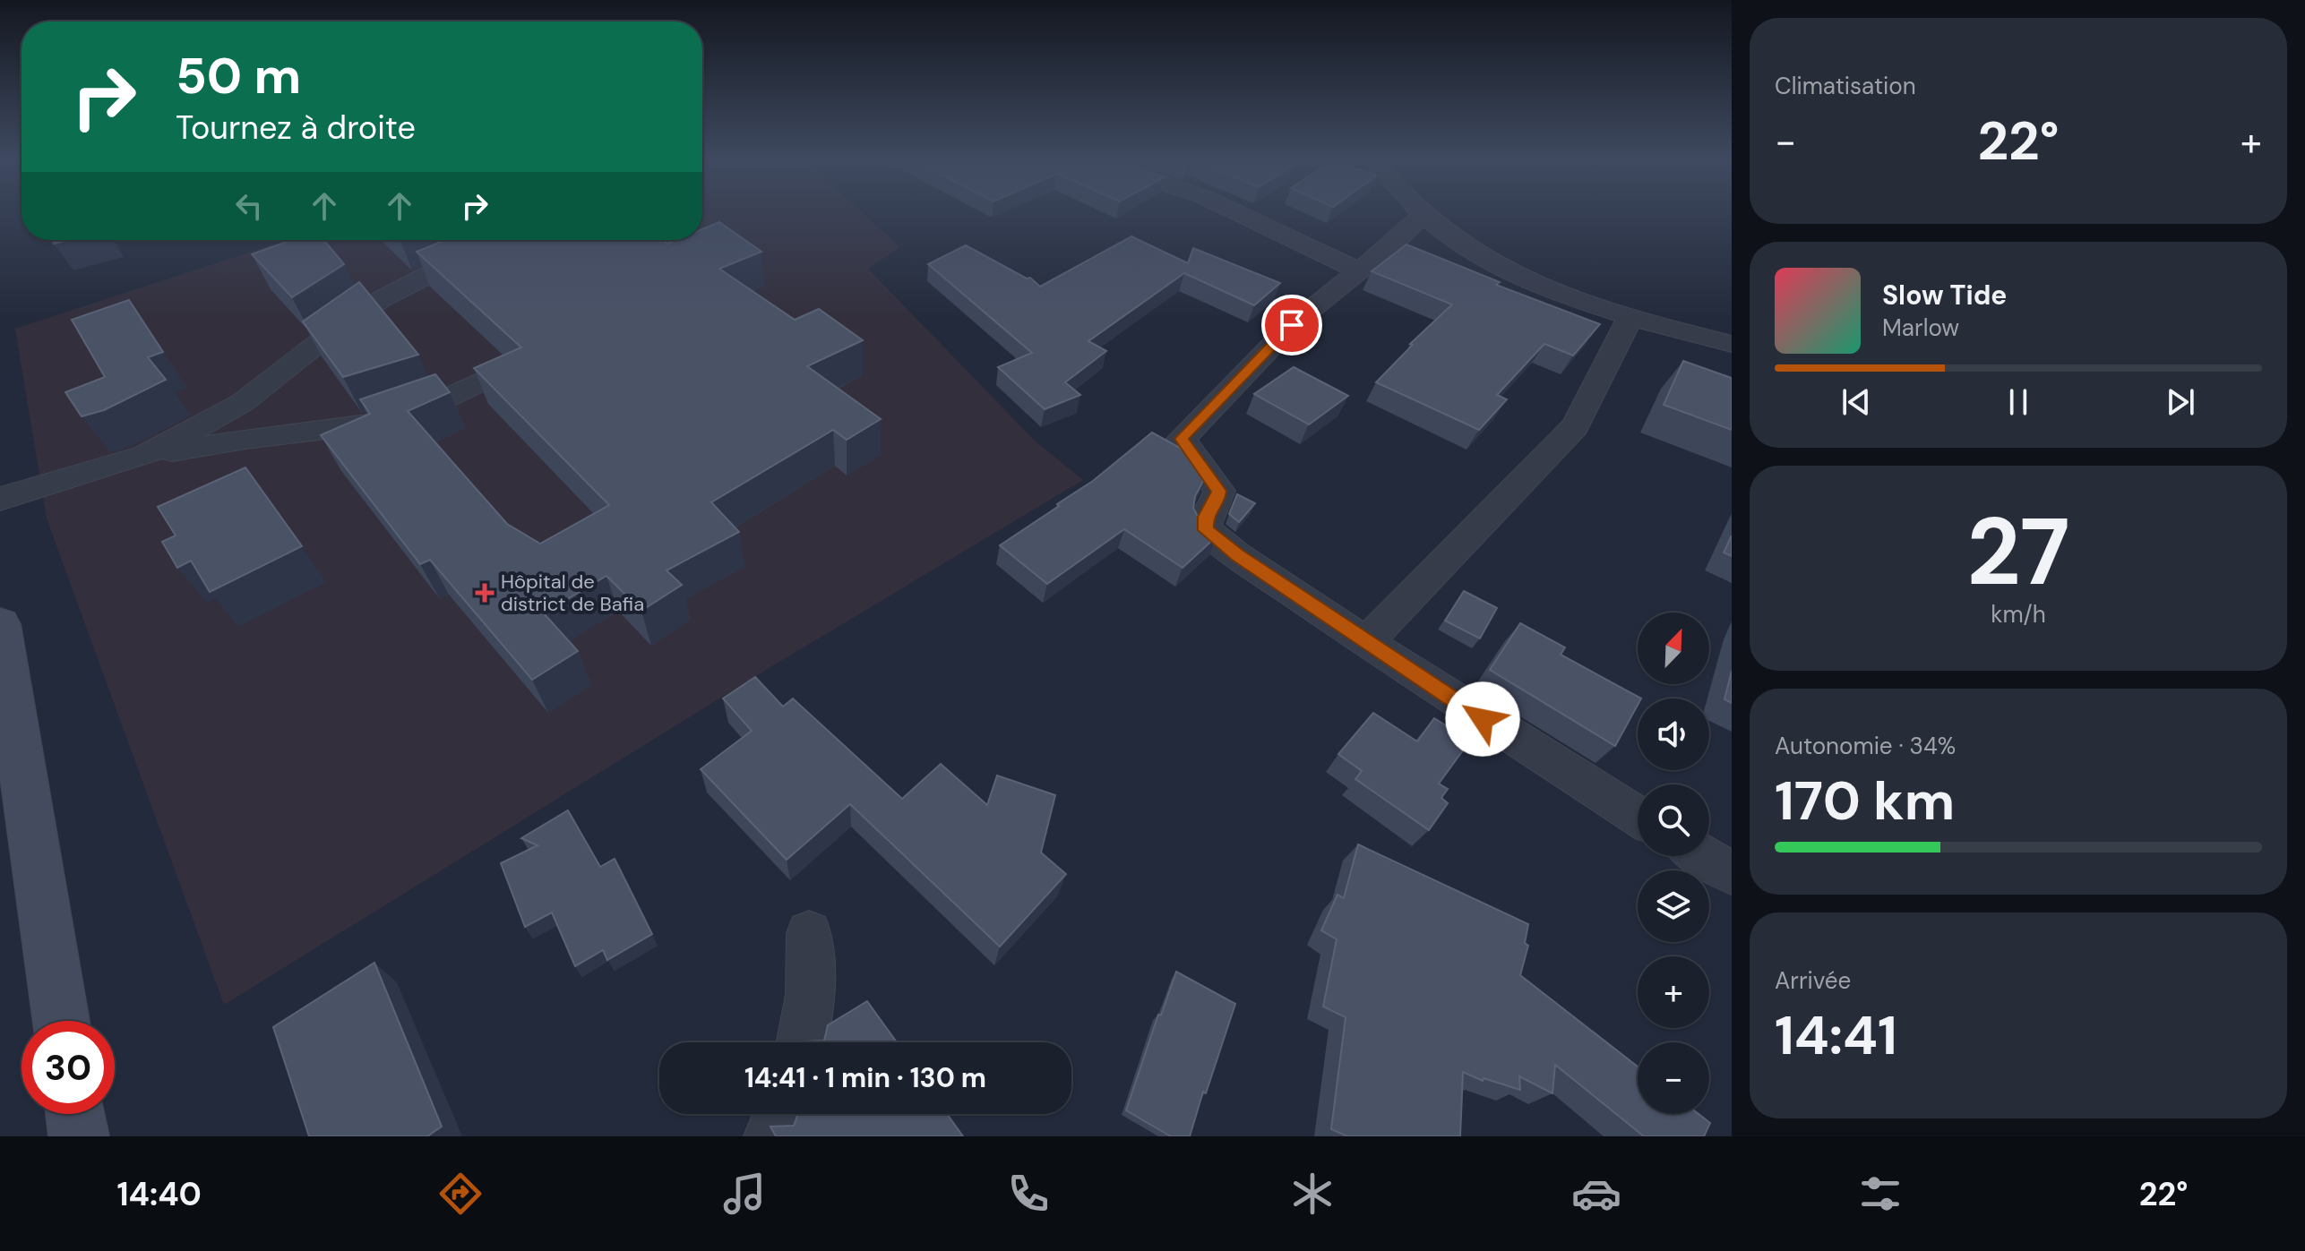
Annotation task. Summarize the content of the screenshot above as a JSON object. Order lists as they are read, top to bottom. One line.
{"places":{"health":["Hôpital de district de Bafia"]},"north":"top right","page":{"tile":["Climatisation",["27","km/h"],["Autonomie · 34%","170 km"],["Arrivée","14:41"]],"turn":["50 m","Tournez à droite"],"heat":["−","22°","+"],"song":["Slow Tide","Marlow"],"map_buttons":["+","−"],"limit":"30","trip":"14:41 · 1 min · 130 m","tabs":["14:40","22°"]}}
